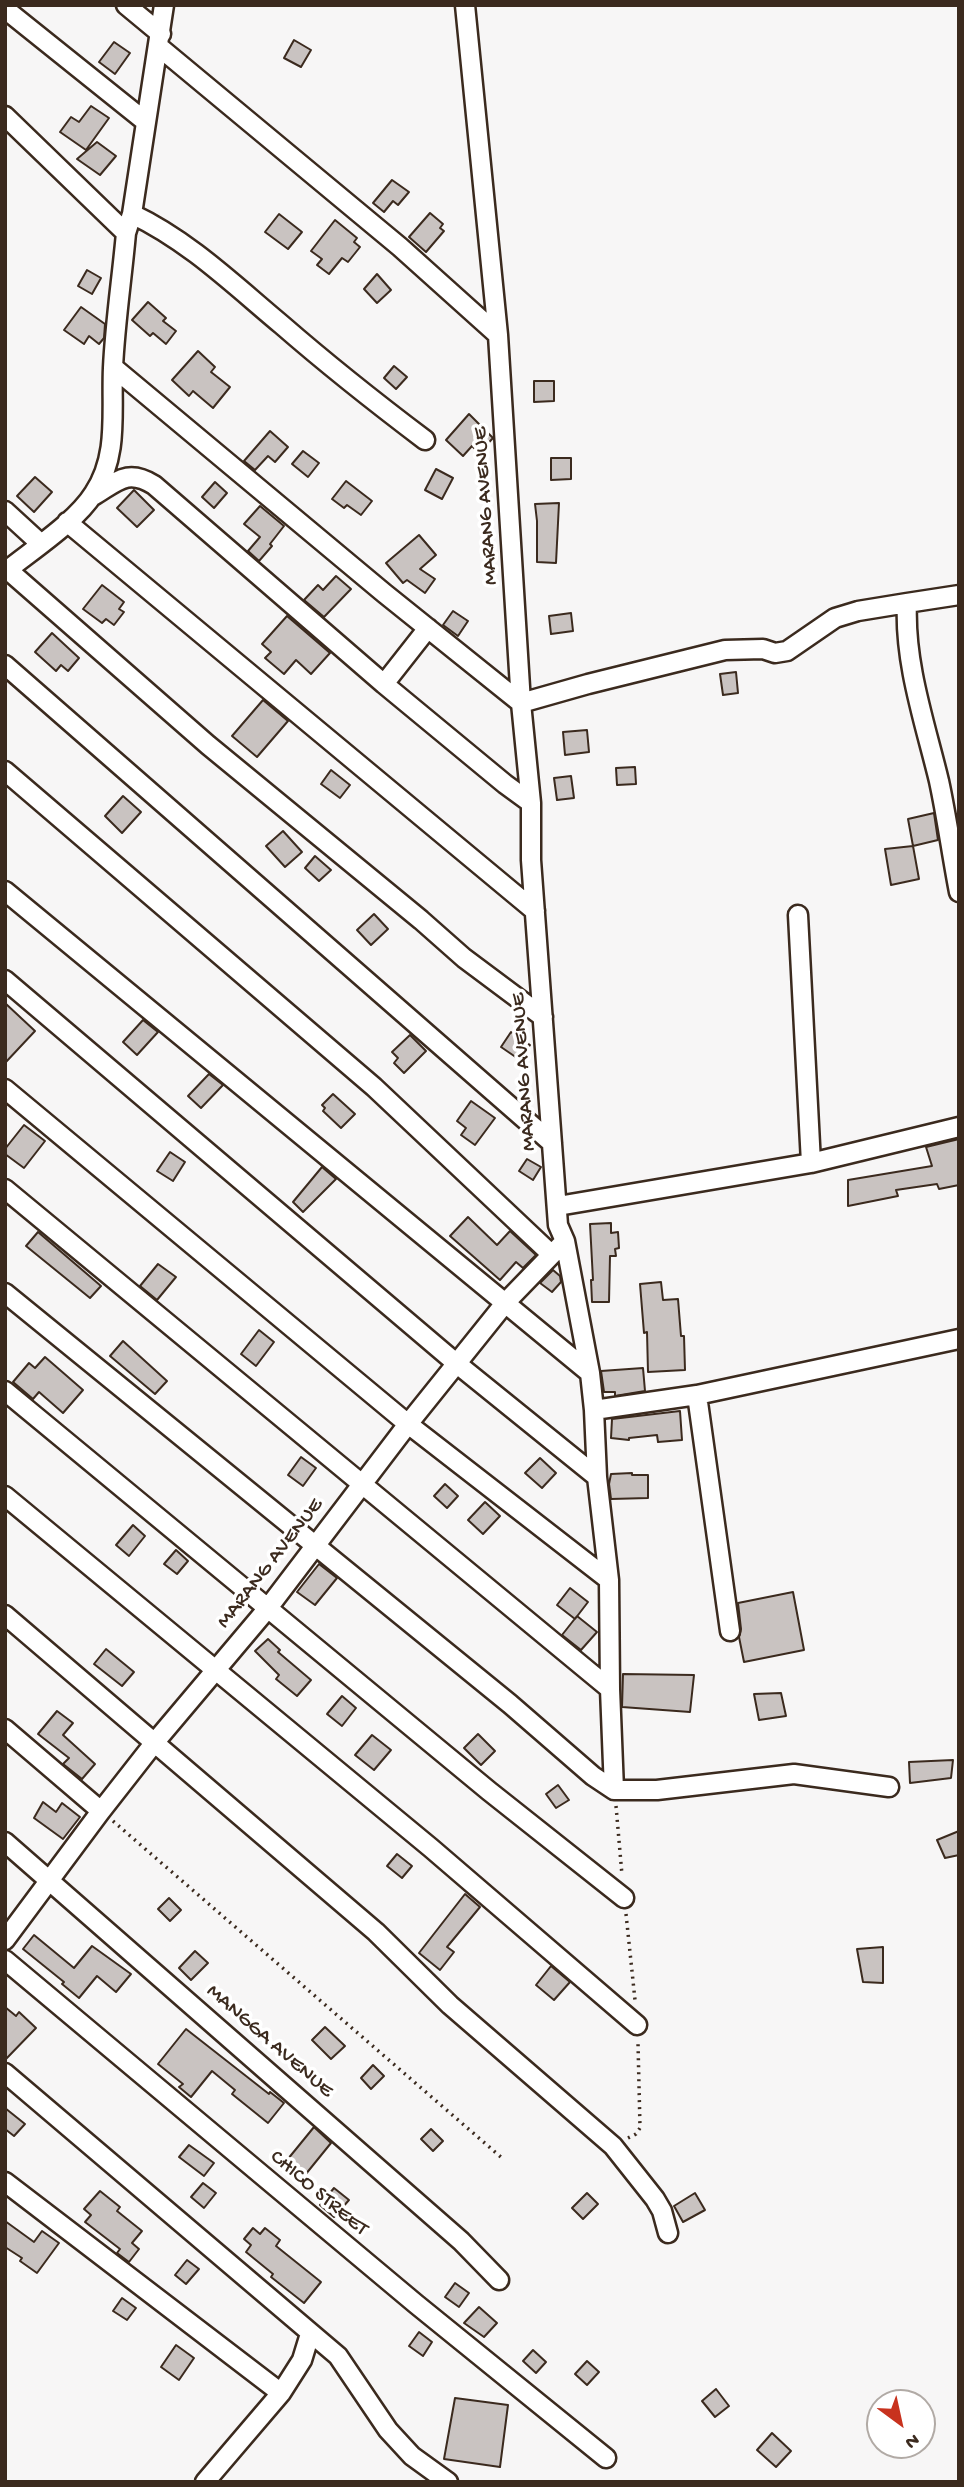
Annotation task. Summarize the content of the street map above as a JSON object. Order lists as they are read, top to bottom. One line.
{"streets":{"street":["MARANG AVENUE","MANGGA AVENUE","CHICO STREET"]},"crossings":[["MARANG AVENUE","MANGGA AVENUE"]],"north":"bottom right"}
